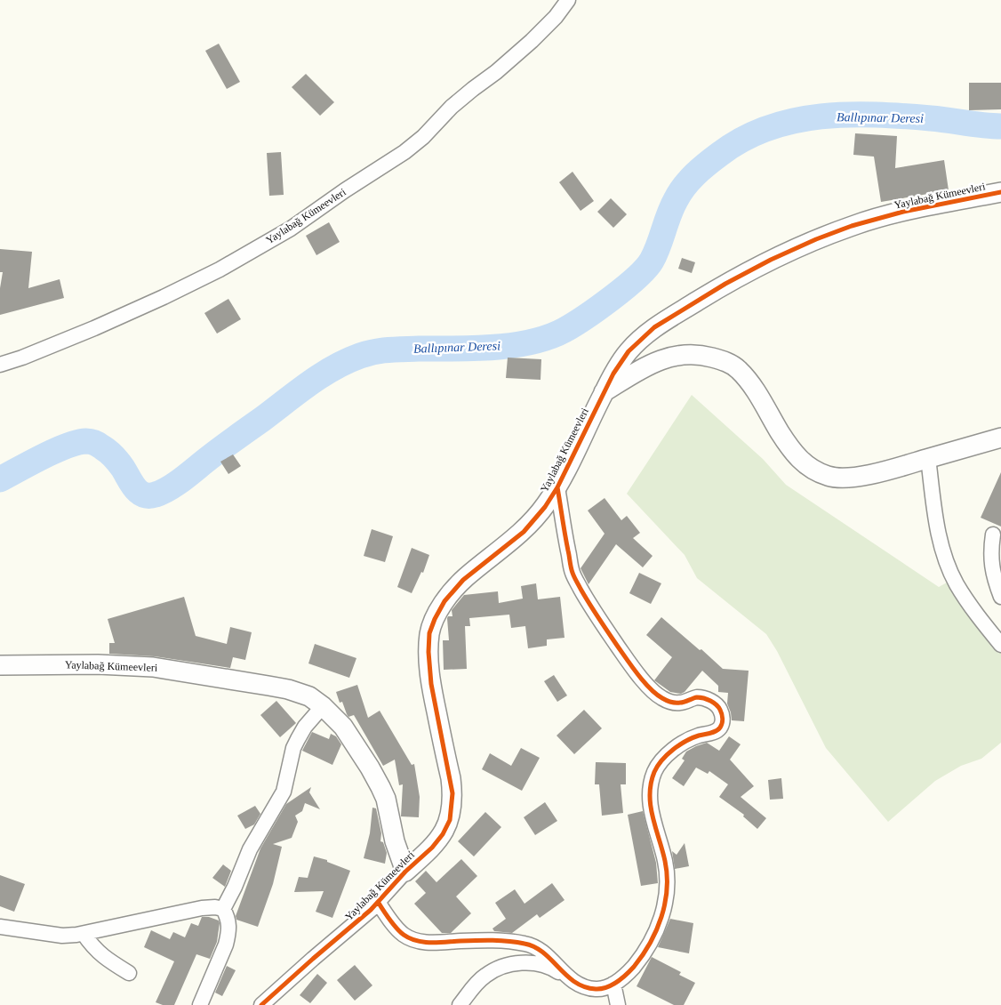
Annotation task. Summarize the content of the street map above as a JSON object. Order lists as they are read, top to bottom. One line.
{"streets":{"street":["Yaylabağ Kümeevleri"]},"water":["Ballıpınar Deresi"]}
